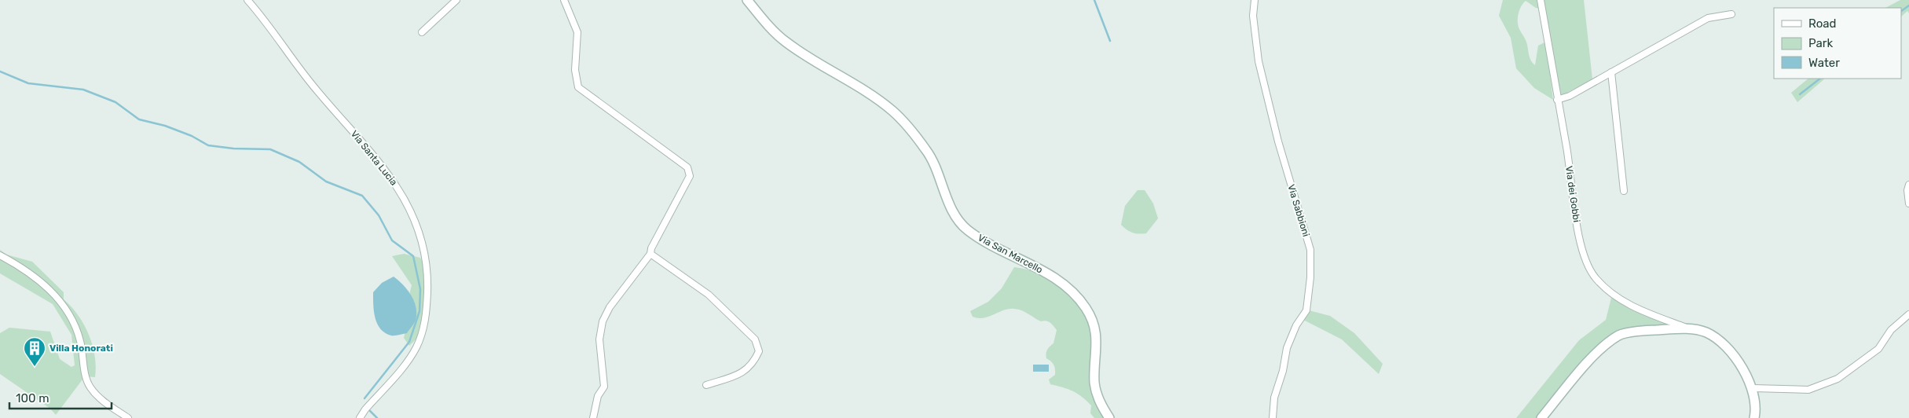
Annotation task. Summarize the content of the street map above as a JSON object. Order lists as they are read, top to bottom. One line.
{"streets":{"main road":["Via San Marcello"],"street":["Via Santa Lucia","Via dei Gobbi","Via Sabbioni"]},"places":{"building":["Villa Honorati"]},"legend":["Road","Park","Water"],"scale_bar":"100 m"}
